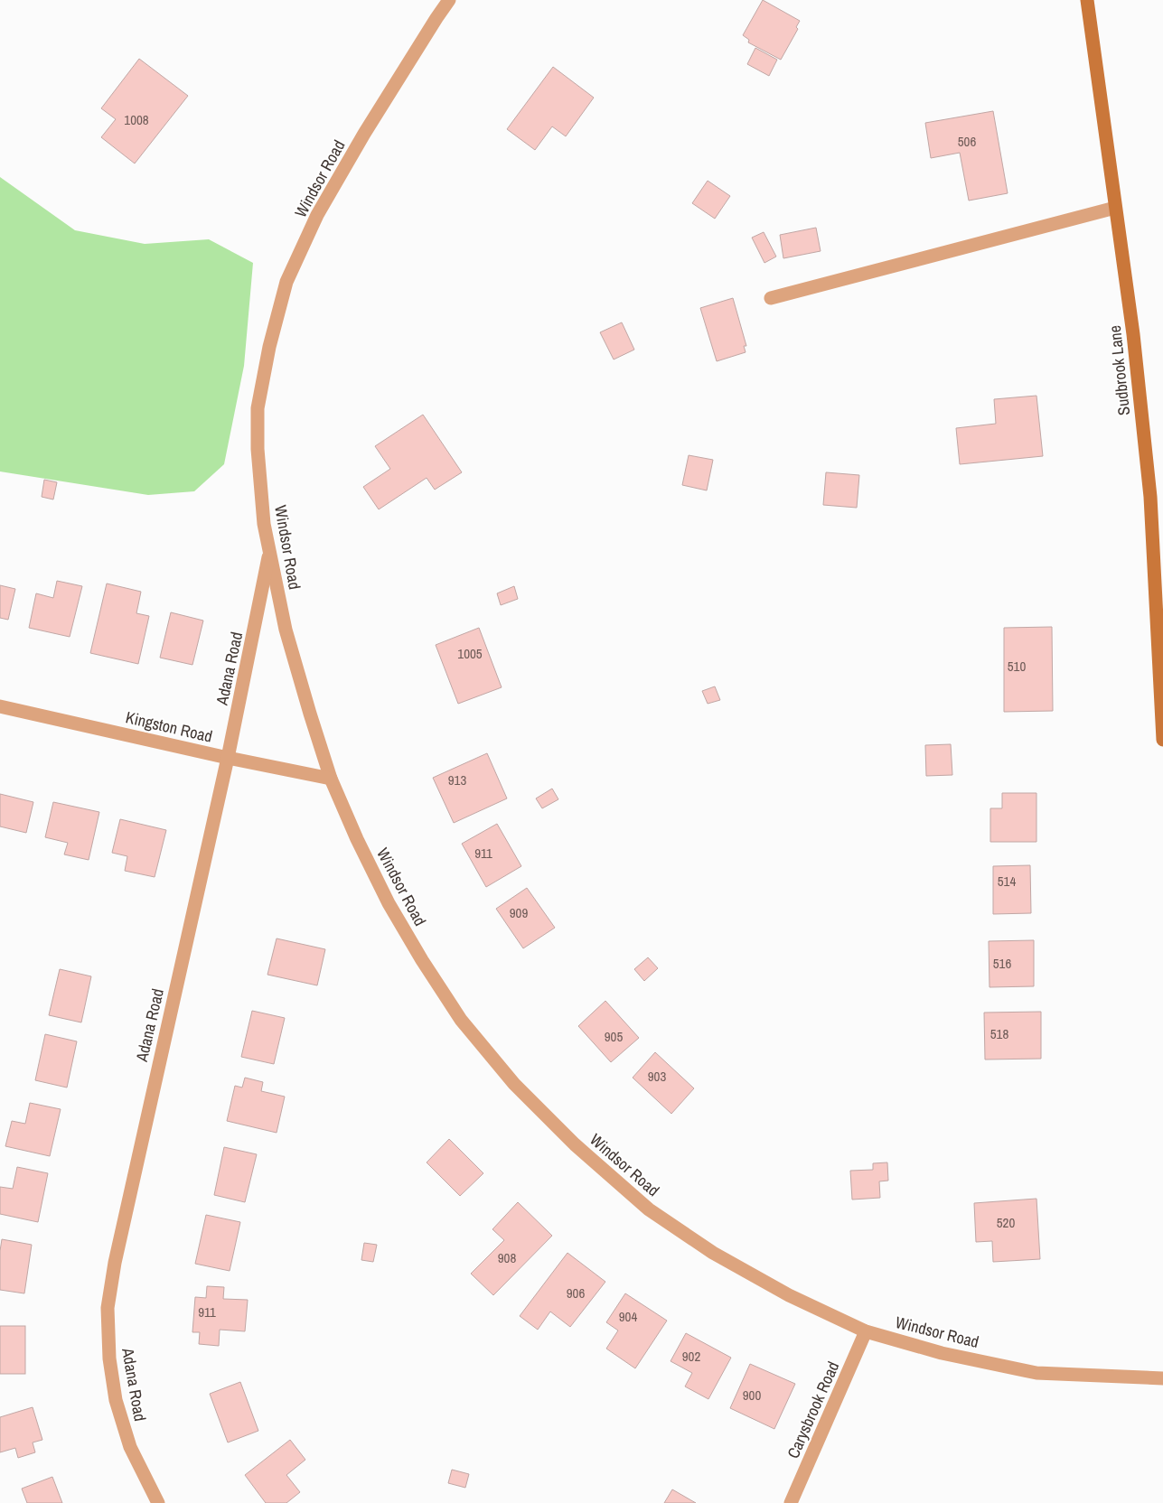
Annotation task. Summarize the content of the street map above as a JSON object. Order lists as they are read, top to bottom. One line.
{"streets":{"street":["Windsor Road","Sudbrook Lane","Adana Road","Kingston Road","Carysbrook Road"]},"crossings":[["Windsor Road","Adana Road"],["Windsor Road","Kingston Road"],["Windsor Road","Carysbrook Road"],["Adana Road","Kingston Road"]],"house_numbers":["1008","506","1005","510","913","911","514","909","516","518","905","903","520","908","906","911","904","902","900"]}
